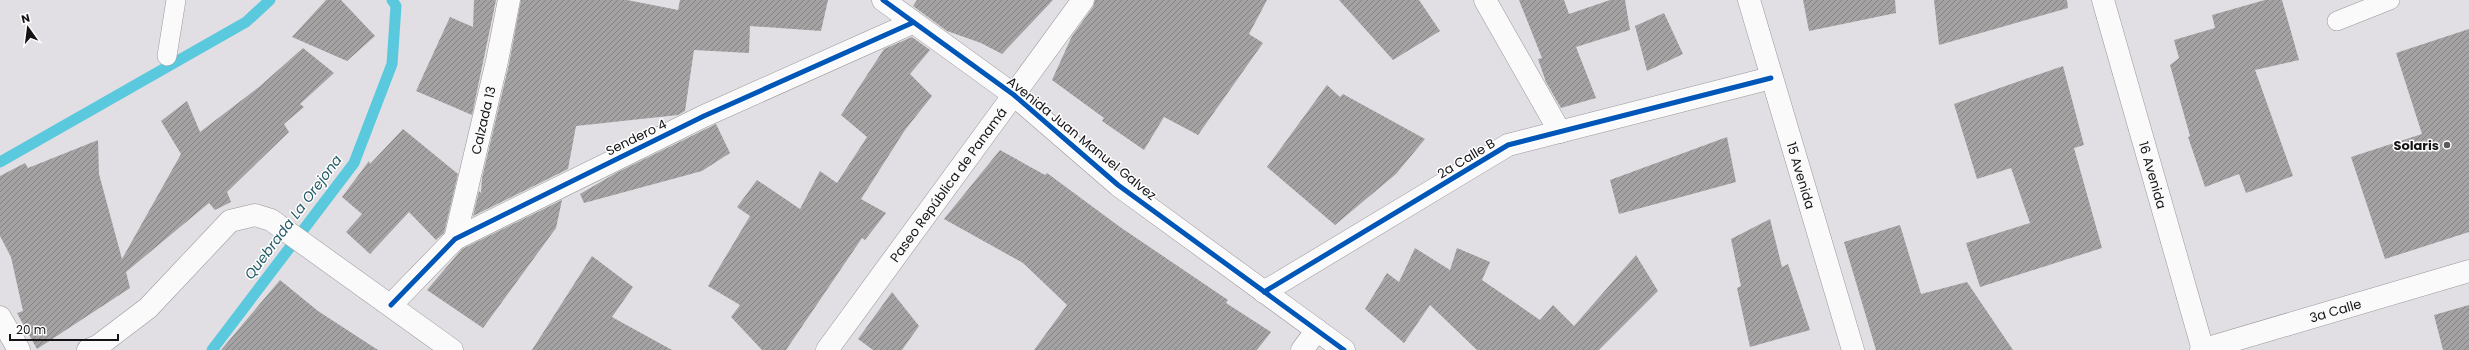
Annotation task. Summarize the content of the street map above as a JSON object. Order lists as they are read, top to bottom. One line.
{"streets":{"street":["Calzada 13","Sendero 4","Avenida Juan Manuel Galvez","2a Calle B","15 Avenida","16 Avenida","Paseo República de Panamá","3a Calle"]},"crossings":[["Calzada 13","Sendero 4"],["Sendero 4","Avenida Juan Manuel Galvez"],["Avenida Juan Manuel Galvez","2a Calle B"],["Avenida Juan Manuel Galvez","Paseo República de Panamá"],["2a Calle B","15 Avenida"],["16 Avenida","3a Calle"]],"water":["Quebrada La Orejona"],"places":["Solaris"],"scale_bar":"20 m","north":"top"}
